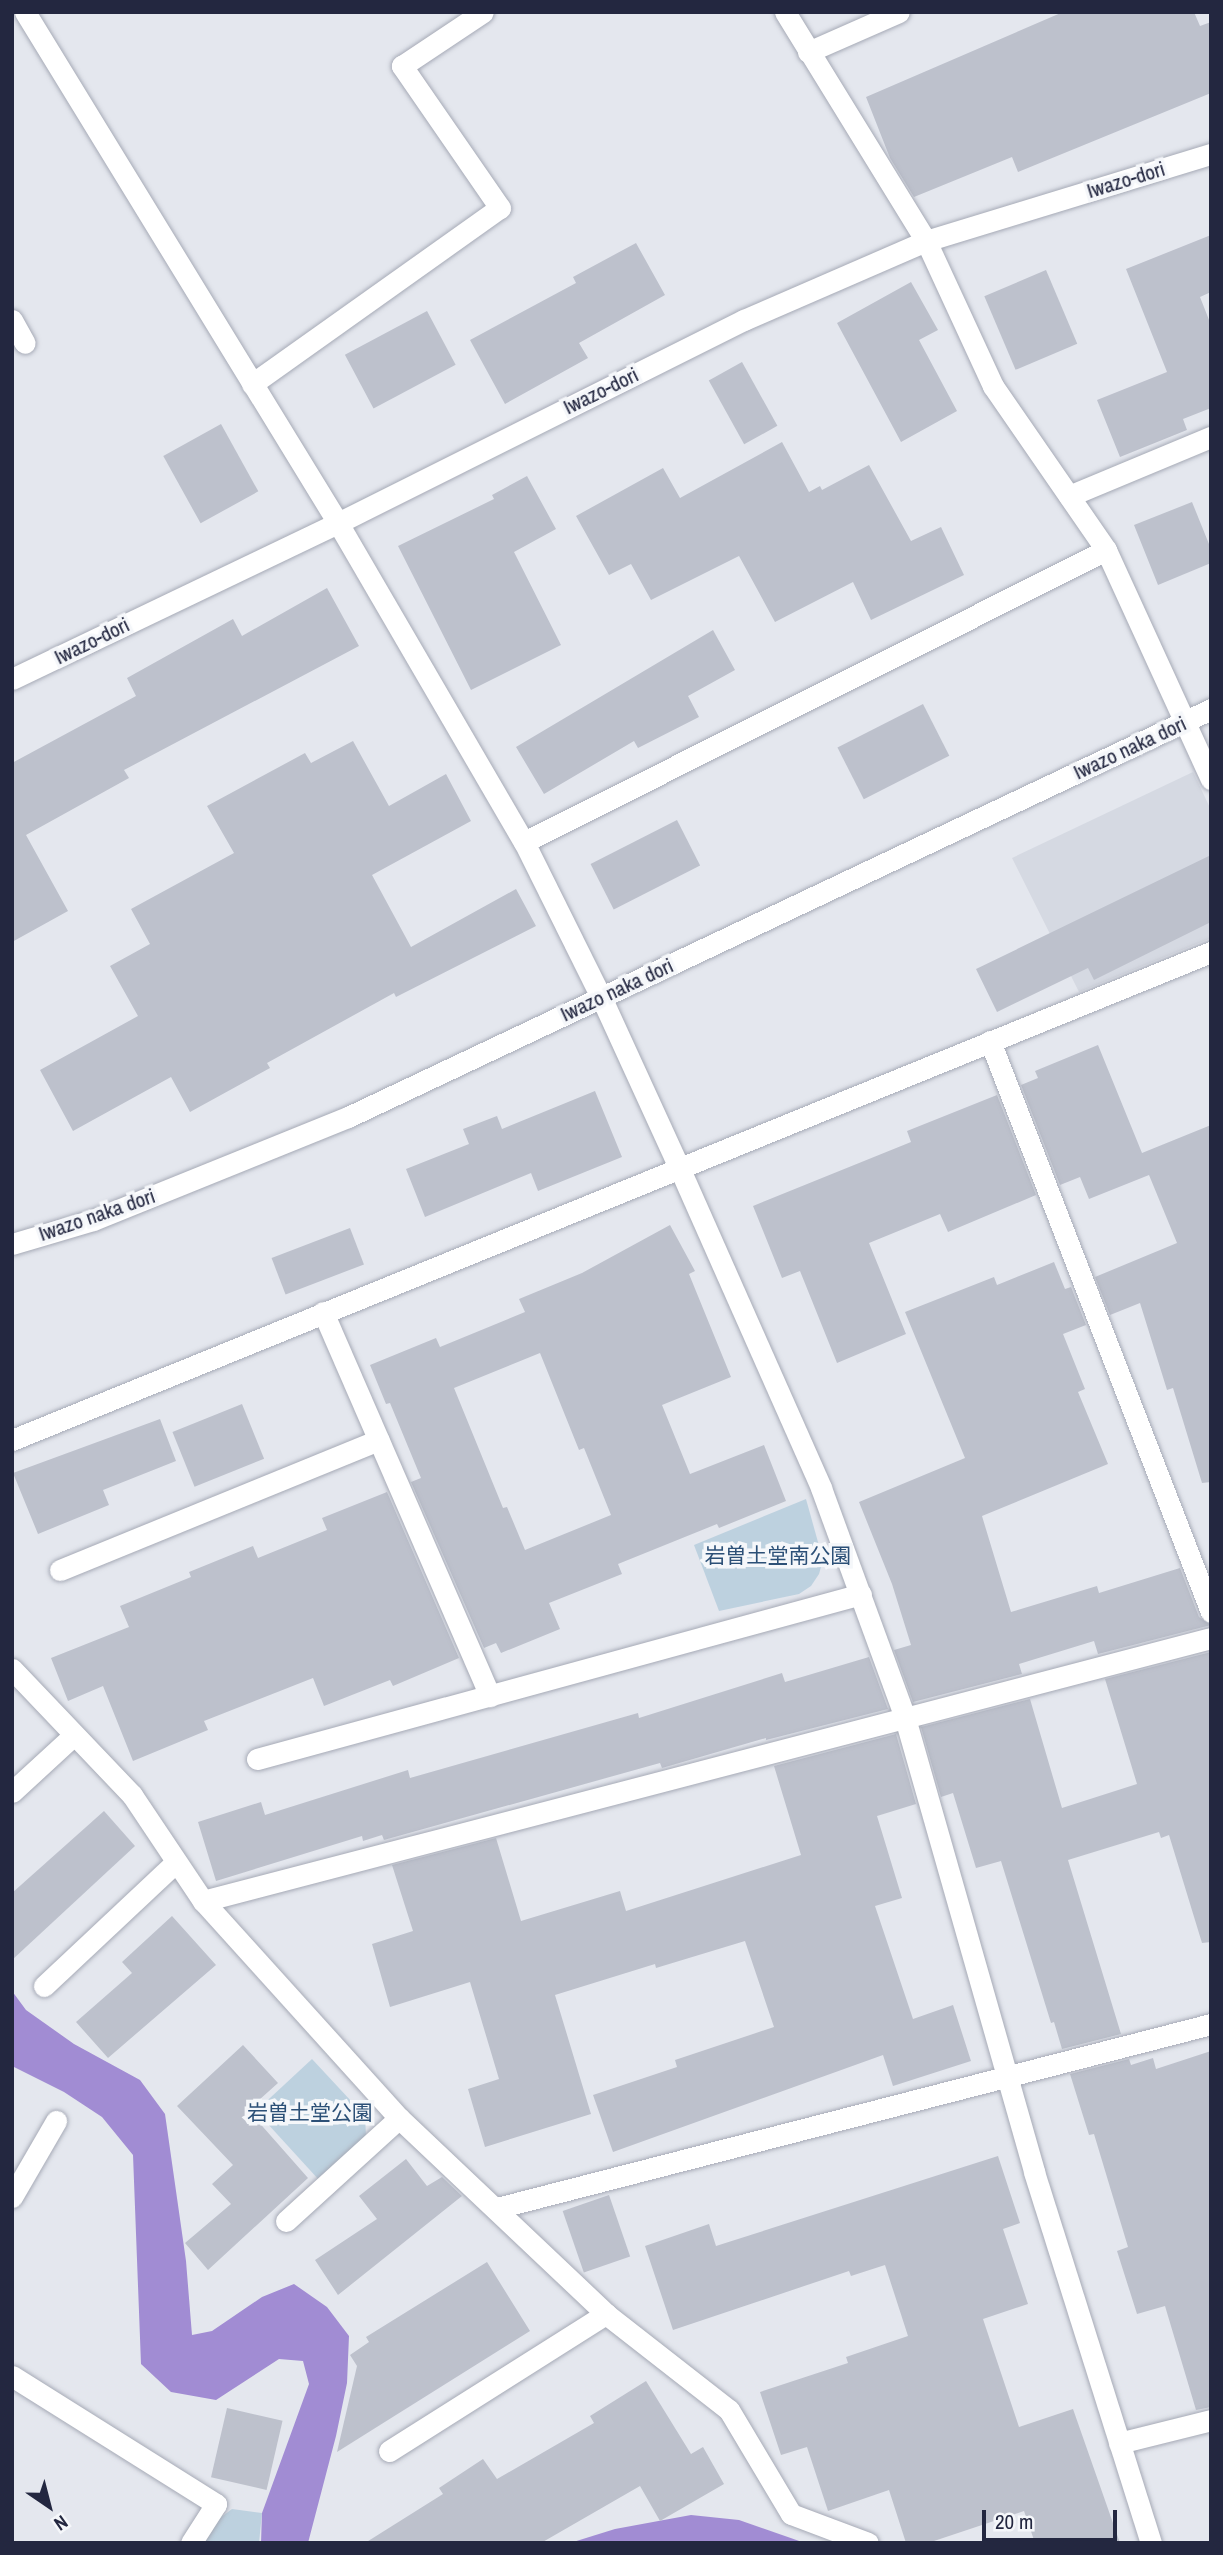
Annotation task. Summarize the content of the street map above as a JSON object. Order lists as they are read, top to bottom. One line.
{"streets":{"street":["Iwazo-dori","Iwazo naka dori"]},"parks":["岩曽土堂南公園","岩曽土堂公園"],"scale_bar":"20 m","north":"bottom right"}
